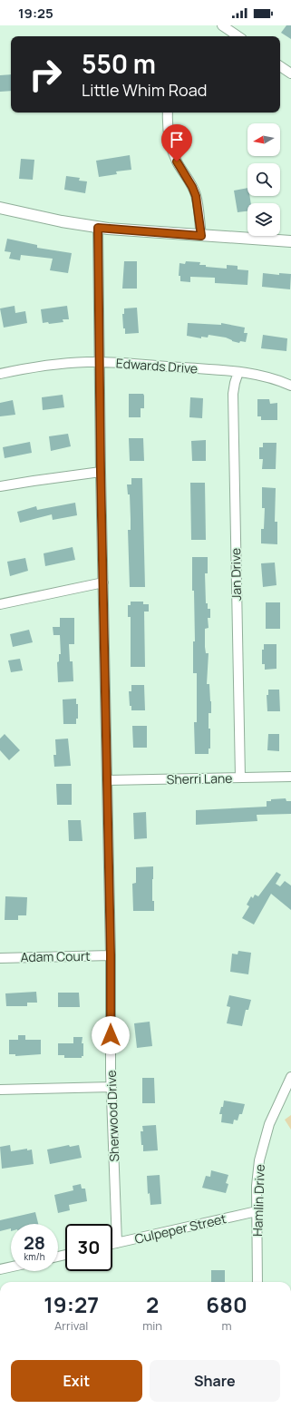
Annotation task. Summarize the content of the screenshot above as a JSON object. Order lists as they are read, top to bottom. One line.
{"streets":{"street":["Edwards Drive","Jan Drive","Sherri Lane","Adam Court","Sherwood Drive","Hamlin Drive","Culpeper Street"]},"crossings":[["Edwards Drive","Jan Drive"],["Edwards Drive","Sherwood Drive"],["Jan Drive","Sherri Lane"],["Sherri Lane","Sherwood Drive"],["Adam Court","Sherwood Drive"],["Sherwood Drive","Culpeper Street"],["Hamlin Drive","Culpeper Street"]],"north":"left","page":{"status":"19:25","turn":["550 m","Little Whim Road"],"speed":"28 km/h","limit":"30","eta":["19:27","Arrival","2","min","680","m"],"buttons":["Exit","Share"]}}
